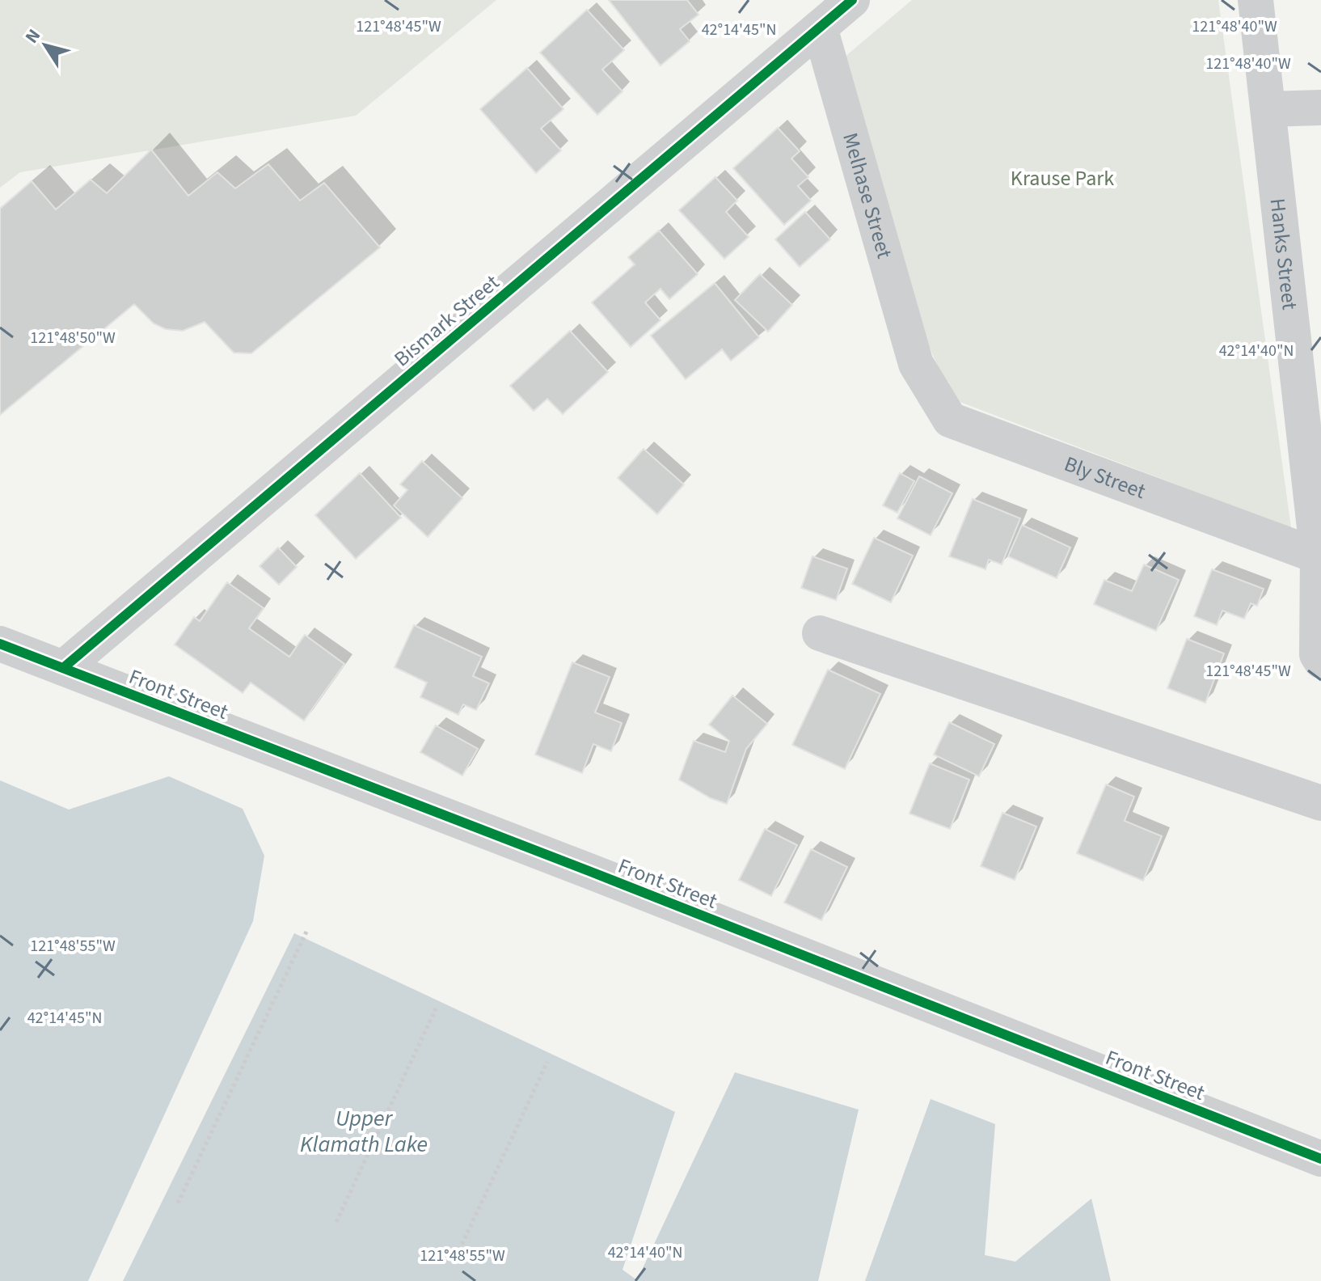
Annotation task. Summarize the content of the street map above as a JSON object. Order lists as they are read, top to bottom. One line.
{"streets":{"street":["Melhase Street","Hanks Street","Bismark Street","Bly Street","Front Street"]},"crossings":[["Melhase Street","Bismark Street"],["Melhase Street","Bly Street"],["Hanks Street","Bly Street"],["Bismark Street","Front Street"]],"water":["Upper Klamath Lake"],"parks":["Krause Park"],"north":"top left","coordinates":["121°48'40\"W","121°48'45\"W","42°14'45\"N","121°48'50\"W","42°14'40\"N","121°48'55\"W"]}
